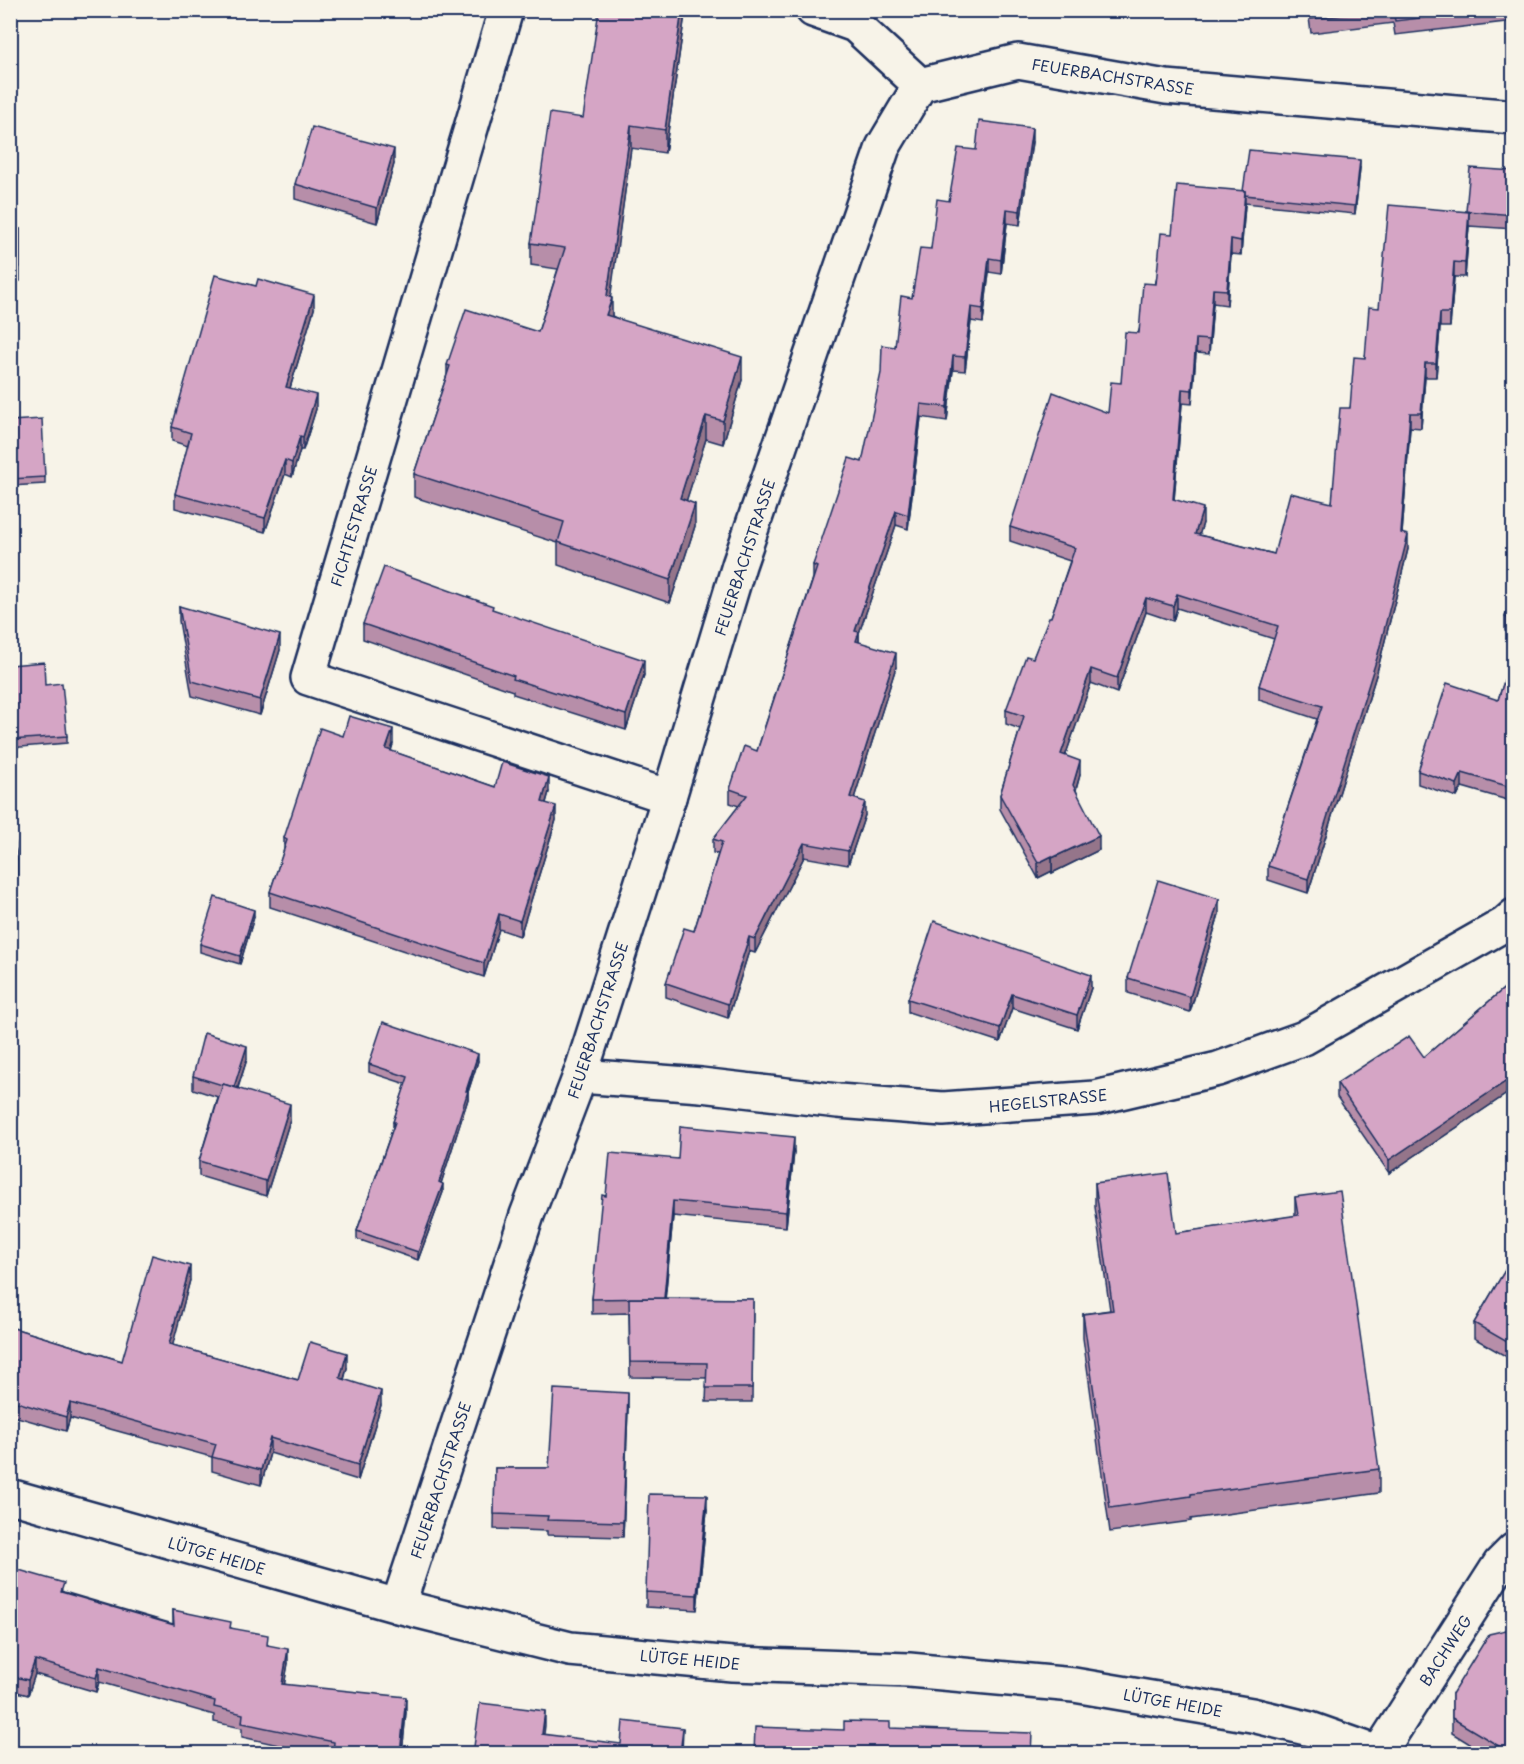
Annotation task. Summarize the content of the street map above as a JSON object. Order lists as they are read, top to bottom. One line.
{"streets":{"street":["FEUERBACHSTRASSE","FICHTESTRASSE","HEGELSTRASSE","LÜTGE HEIDE","BACHWEG"]},"crossings":[["FEUERBACHSTRASSE","FICHTESTRASSE"],["FEUERBACHSTRASSE","HEGELSTRASSE"],["FEUERBACHSTRASSE","LÜTGE HEIDE"],["LÜTGE HEIDE","BACHWEG"]]}
